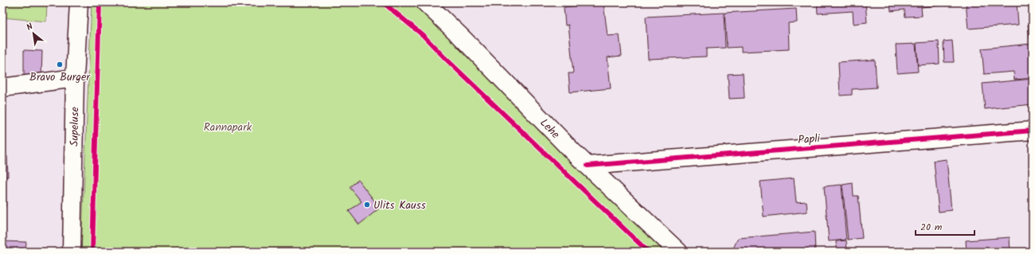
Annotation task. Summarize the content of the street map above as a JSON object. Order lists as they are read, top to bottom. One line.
{"streets":{"street":["Supeluse","Lehe","Papli"]},"crossings":[["Lehe","Papli"]],"parks":["Rannapark"],"places":["Bravo Burger","Ulits Kauss"],"scale_bar":"20 m","north":"top left"}
